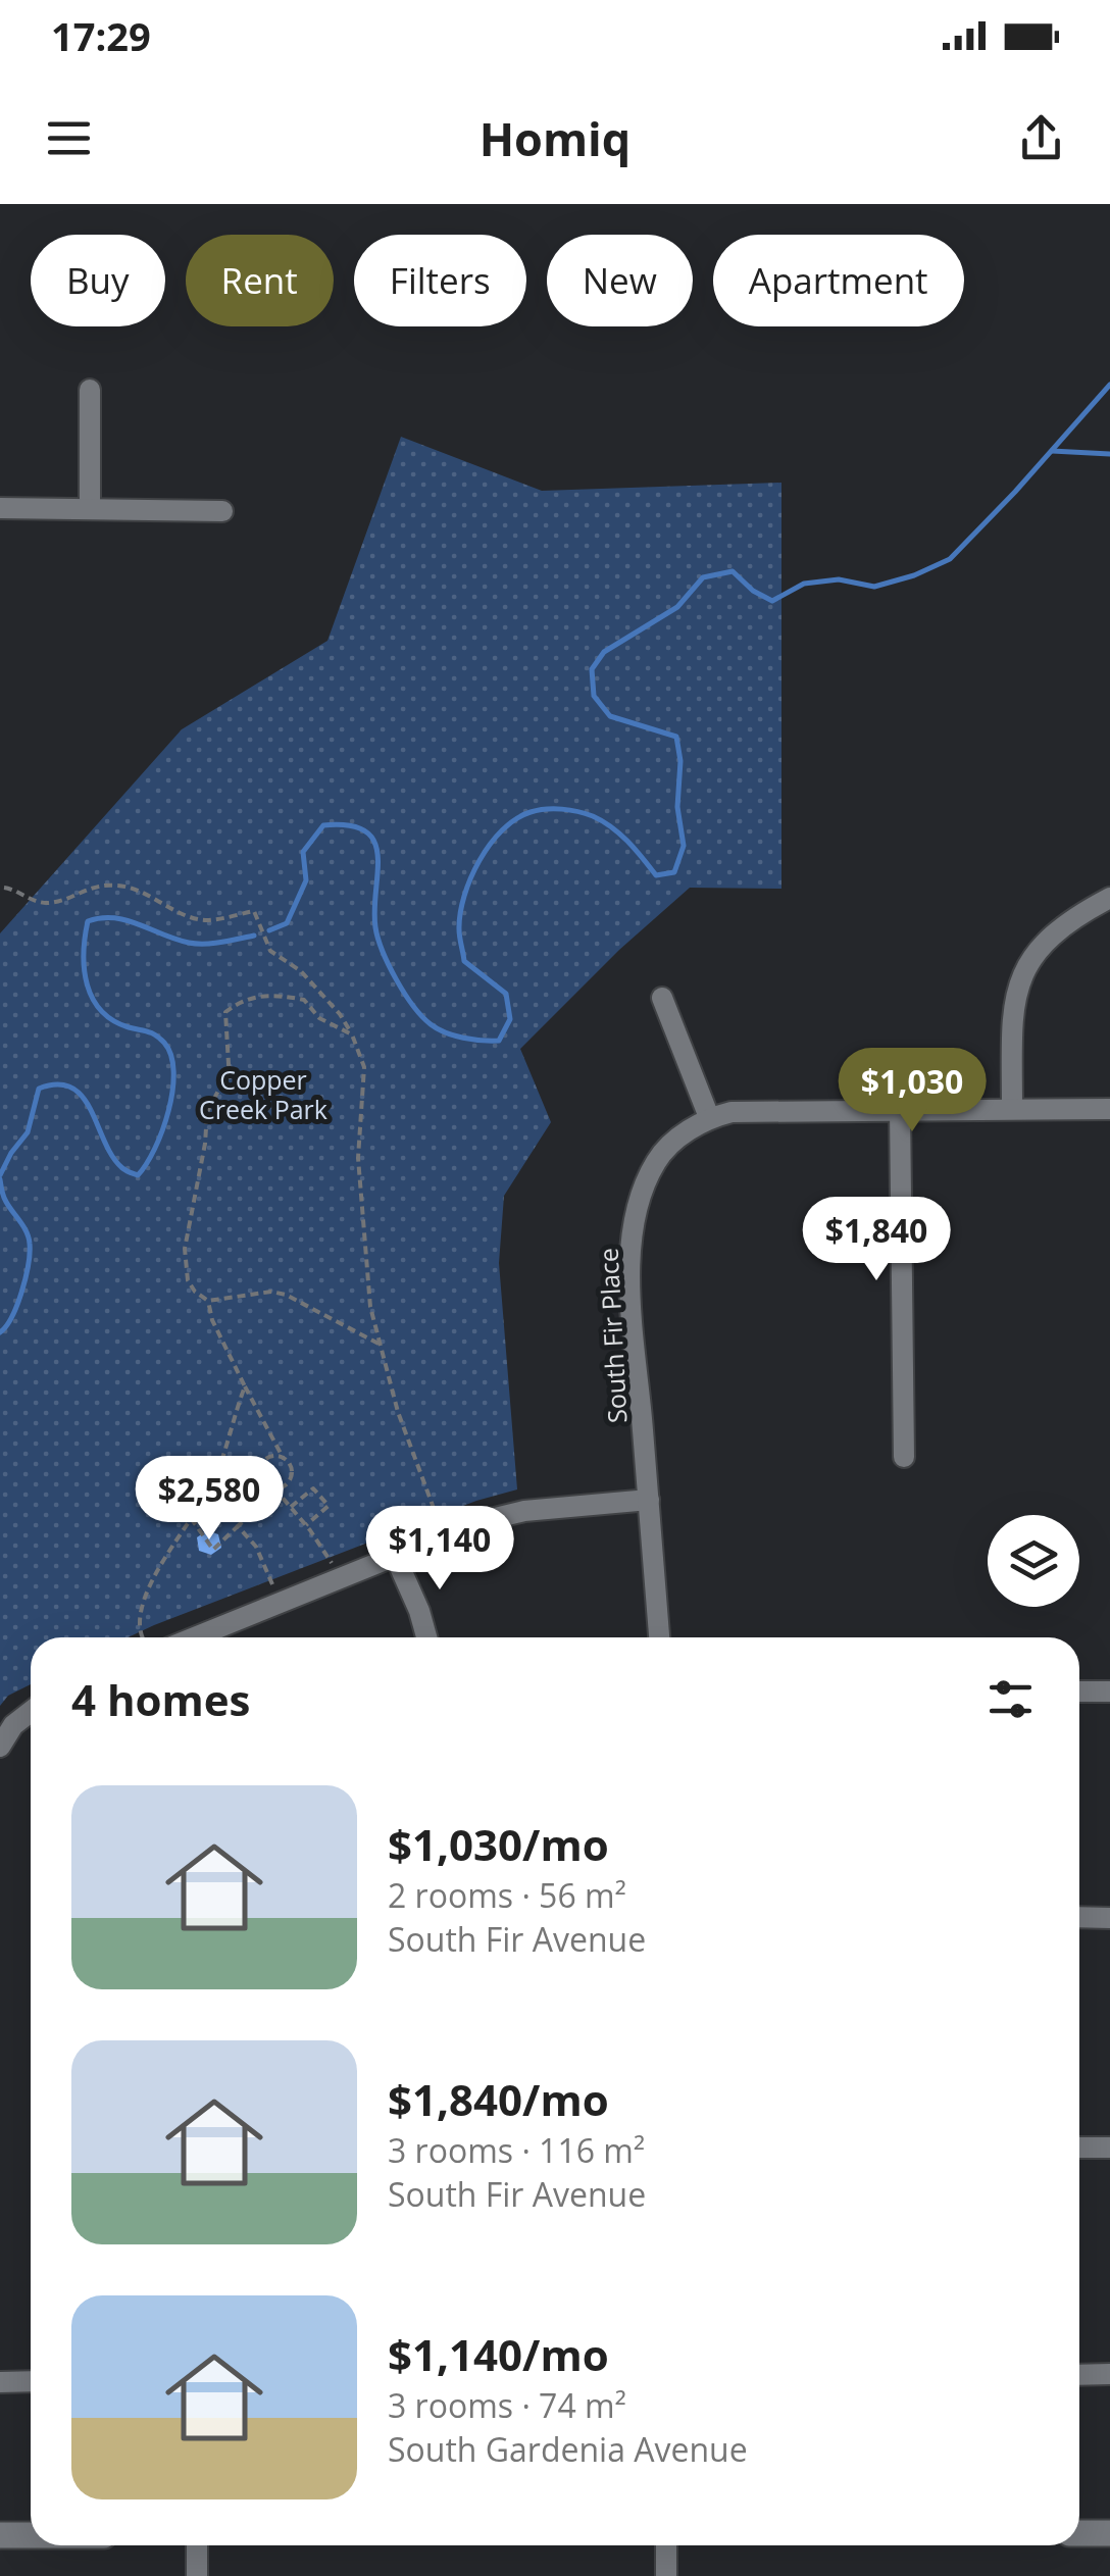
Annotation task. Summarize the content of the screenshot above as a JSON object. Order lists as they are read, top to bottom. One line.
{"streets":{"street":["South Fir Place"]},"parks":["Copper Creek Park"],"page":{"status":"17:29","header":"Homiq","chip":["Buy","Rent","Filters","New","Apartment"],"price":["$1,030","$1,840","$2,580","$1,140"],"heading":"4 homes","list":[{"name":"$1,030/mo","note":"2 rooms · 56 m² · South Fir Avenue"},{"name":"$1,840/mo","note":"3 rooms · 116 m² · South Fir Avenue"},{"name":"$1,140/mo","note":"3 rooms · 74 m² · South Gardenia Avenue"}]}}
